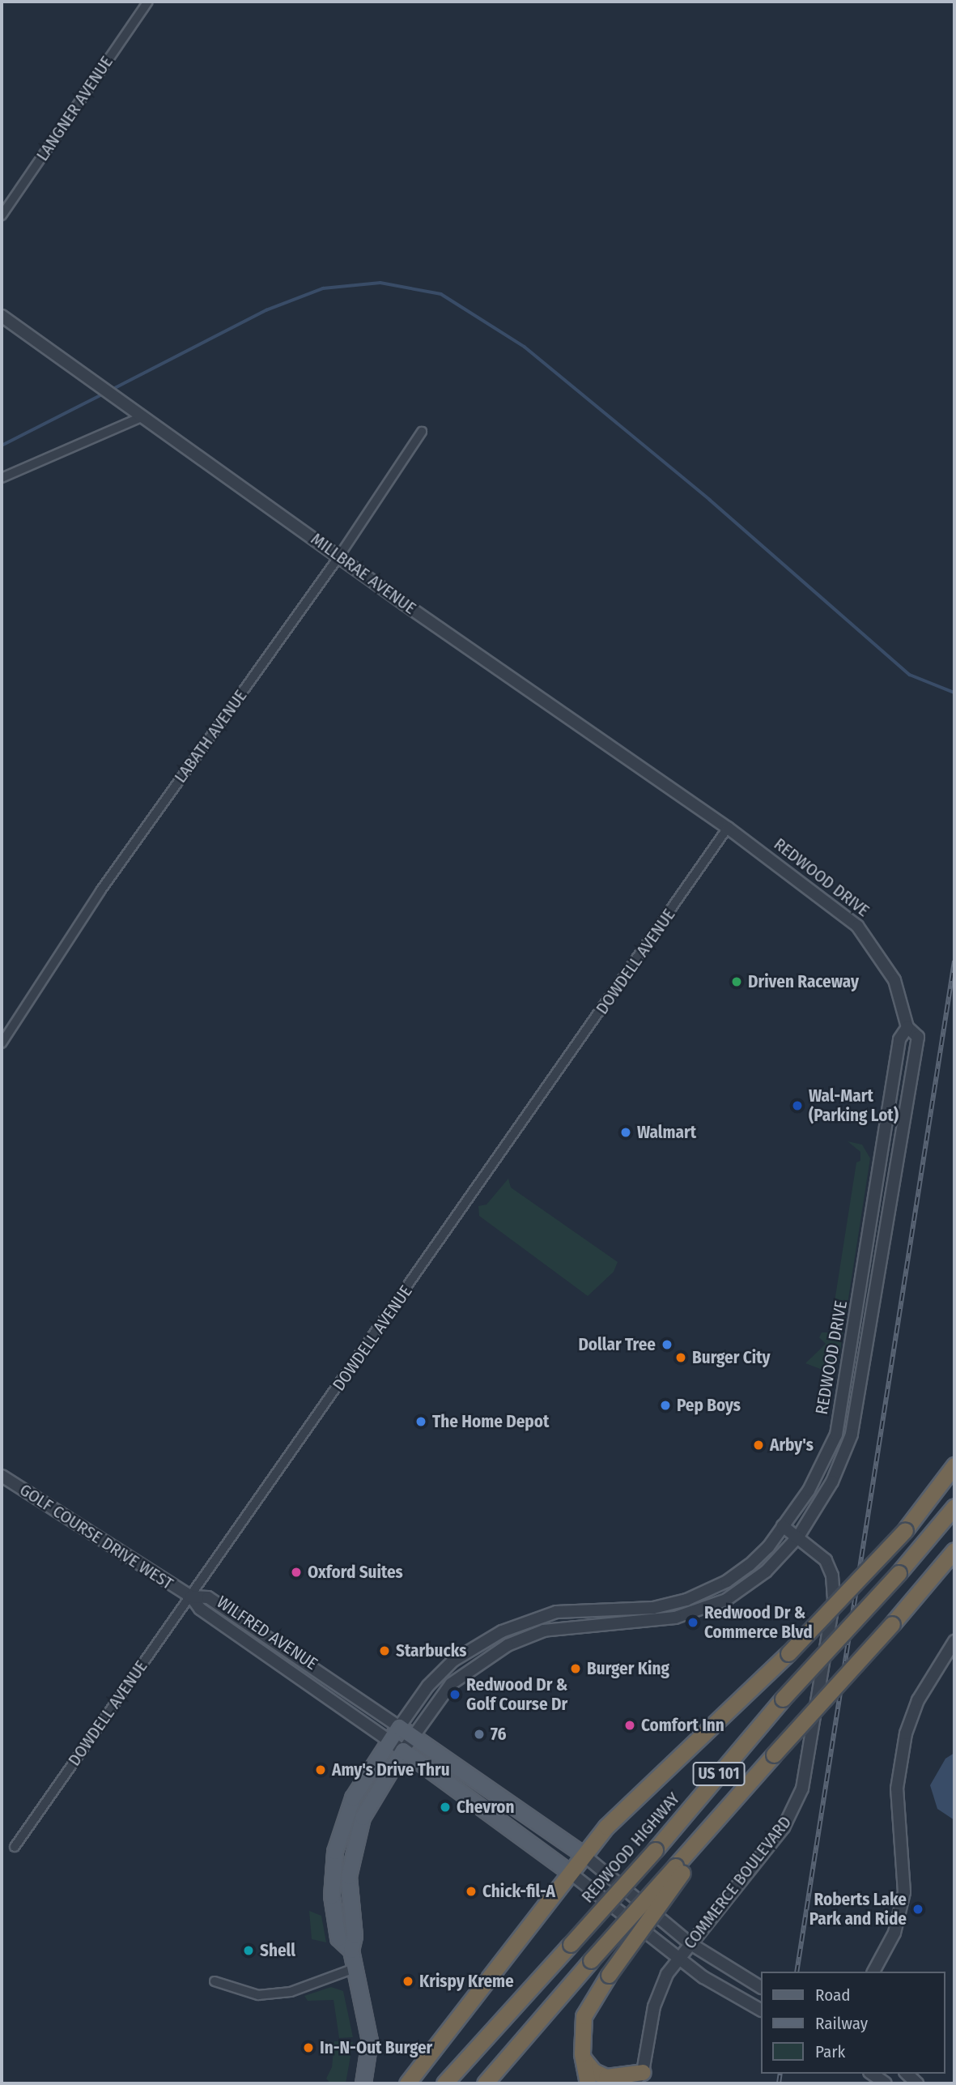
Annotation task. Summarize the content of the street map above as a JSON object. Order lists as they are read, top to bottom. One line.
{"streets":{"highway":["US 101","REDWOOD HIGHWAY"],"main road":["REDWOOD DRIVE","WILFRED AVENUE"],"street":["LANGNER AVENUE","MILLBRAE AVENUE","LABATH AVENUE","DOWDELL AVENUE","GOLF COURSE DRIVE WEST","COMMERCE BOULEVARD"]},"crossings":[["MILLBRAE AVENUE","LABATH AVENUE"],["MILLBRAE AVENUE","REDWOOD DRIVE"],["MILLBRAE AVENUE","DOWDELL AVENUE"],["REDWOOD DRIVE","DOWDELL AVENUE"],["REDWOOD DRIVE","WILFRED AVENUE"],["REDWOOD DRIVE","COMMERCE BOULEVARD"],["DOWDELL AVENUE","GOLF COURSE DRIVE WEST"],["DOWDELL AVENUE","WILFRED AVENUE"],["GOLF COURSE DRIVE WEST","WILFRED AVENUE"]],"places":["Driven Raceway","Wal-Mart (Parking Lot)","Walmart","Dollar Tree","Burger City","Pep Boys","The Home Depot","Arby's","Oxford Suites","Redwood Dr & Commerce Blvd","Starbucks","Burger King","Redwood Dr & Golf Course Dr","Comfort Inn","76","Amy's Drive Thru","Chevron","Chick-fil-A","Roberts Lake Park and Ride","Shell","Krispy Kreme","In-N-Out Burger"],"legend":["Road","Railway","Park"]}
